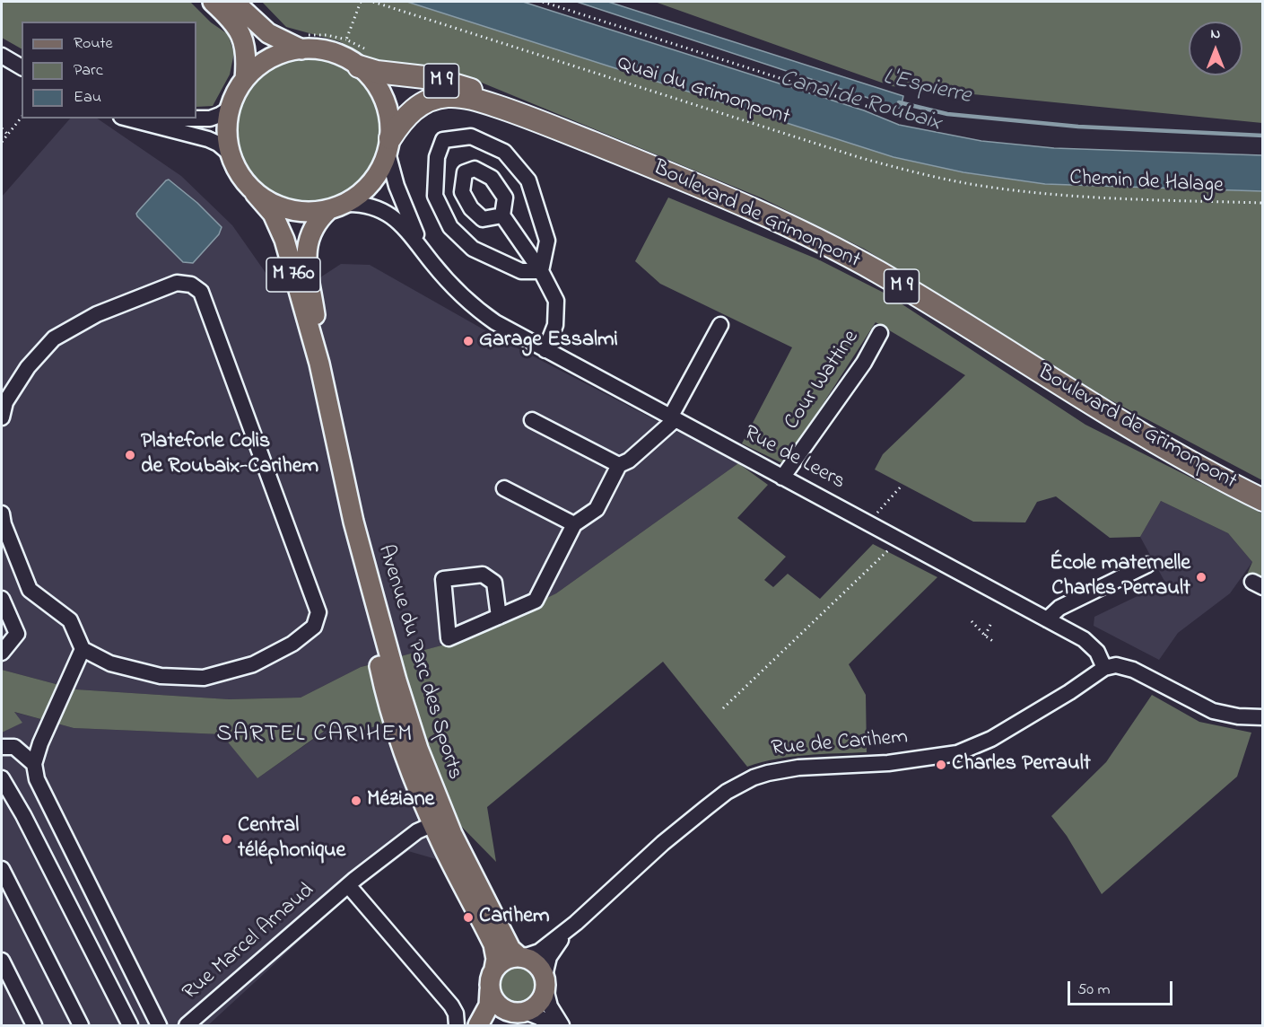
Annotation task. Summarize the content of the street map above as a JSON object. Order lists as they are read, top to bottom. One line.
{"streets":{"highway":["M 9","Boulevard de Grimonpont"],"main road":["M 760","Avenue du Parc des Sports"],"street":["Cour Wattine","Rue de Leers","Rue de Carihem","Rue Marcel Arnaud"],"path":["Quai du Grimonpont","Chemin de Halage"]},"crossings":[["Quai du Grimonpont","Chemin de Halage"],["Boulevard de Grimonpont","Rue de Leers"],["Boulevard de Grimonpont","Avenue du Parc des Sports"],["Cour Wattine","Rue de Leers"],["Rue de Leers","Avenue du Parc des Sports"],["Rue de Leers","Rue de Carihem"],["Avenue du Parc des Sports","Rue de Carihem"],["Avenue du Parc des Sports","Rue Marcel Arnaud"]],"districts":["SARTEL CARIHEM"],"water":["L'Espierre","Canal de Roubaix"],"places":["Garage Essalmi","Plateforle Colis de Roubaix-Carihem","École maternelle Charles Perrault","Charles Perrault","Méziane","Central téléphonique","Carihem"],"legend":["Route","Parc","Eau"],"scale_bar":"50 m","north":"top"}
